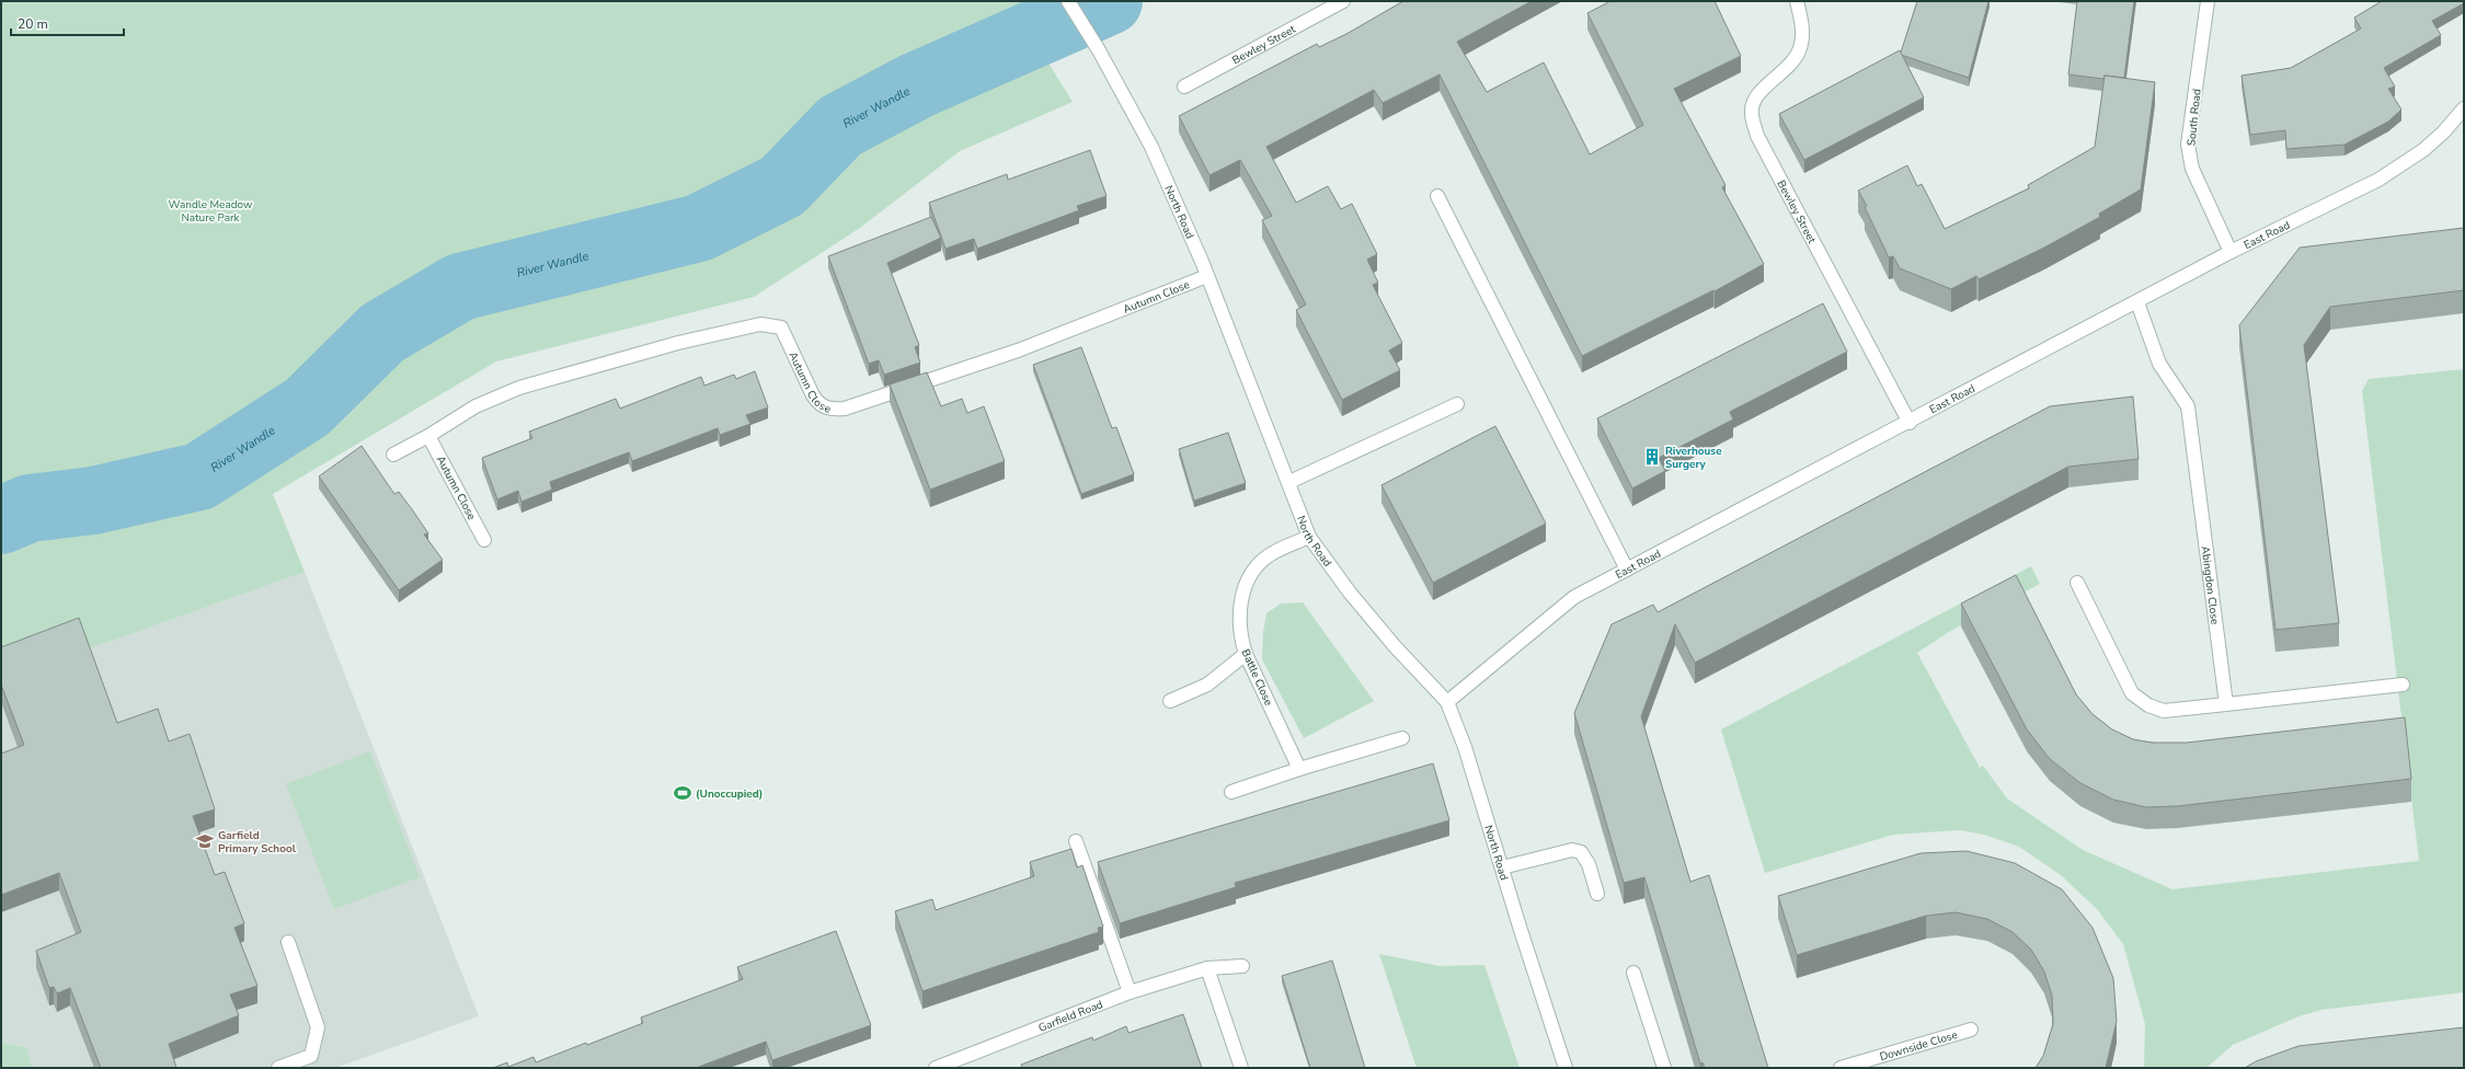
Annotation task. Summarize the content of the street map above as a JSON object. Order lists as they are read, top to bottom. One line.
{"streets":{"street":["Bewley Street","South Road","North Road","East Road","Autumn Close","Abingdon Close","Battle Close","Garfield Road","Downside Close"]},"crossings":[["Bewley Street","East Road"],["South Road","East Road"],["North Road","East Road"],["North Road","Autumn Close"],["North Road","Battle Close"],["East Road","Abingdon Close"]],"water":["River Wandle"],"parks":["Wandle Meadow Nature Park"],"places":{"building":["Riverhouse Surgery"],"sports":["(Unoccupied)"],"school or university":["Garfield Primary School"]},"scale_bar":"20 m"}
